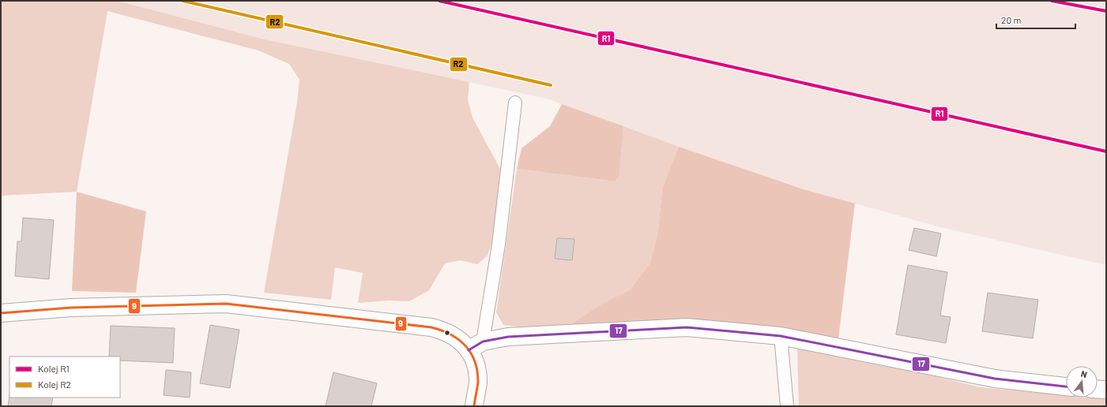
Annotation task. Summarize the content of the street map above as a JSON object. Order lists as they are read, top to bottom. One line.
{"lines":["rail line R1","rail line R2","transit line 9","transit line 17"],"legend":["Kolej R1","Kolej R2"],"scale_bar":"20 m","north":"top"}
